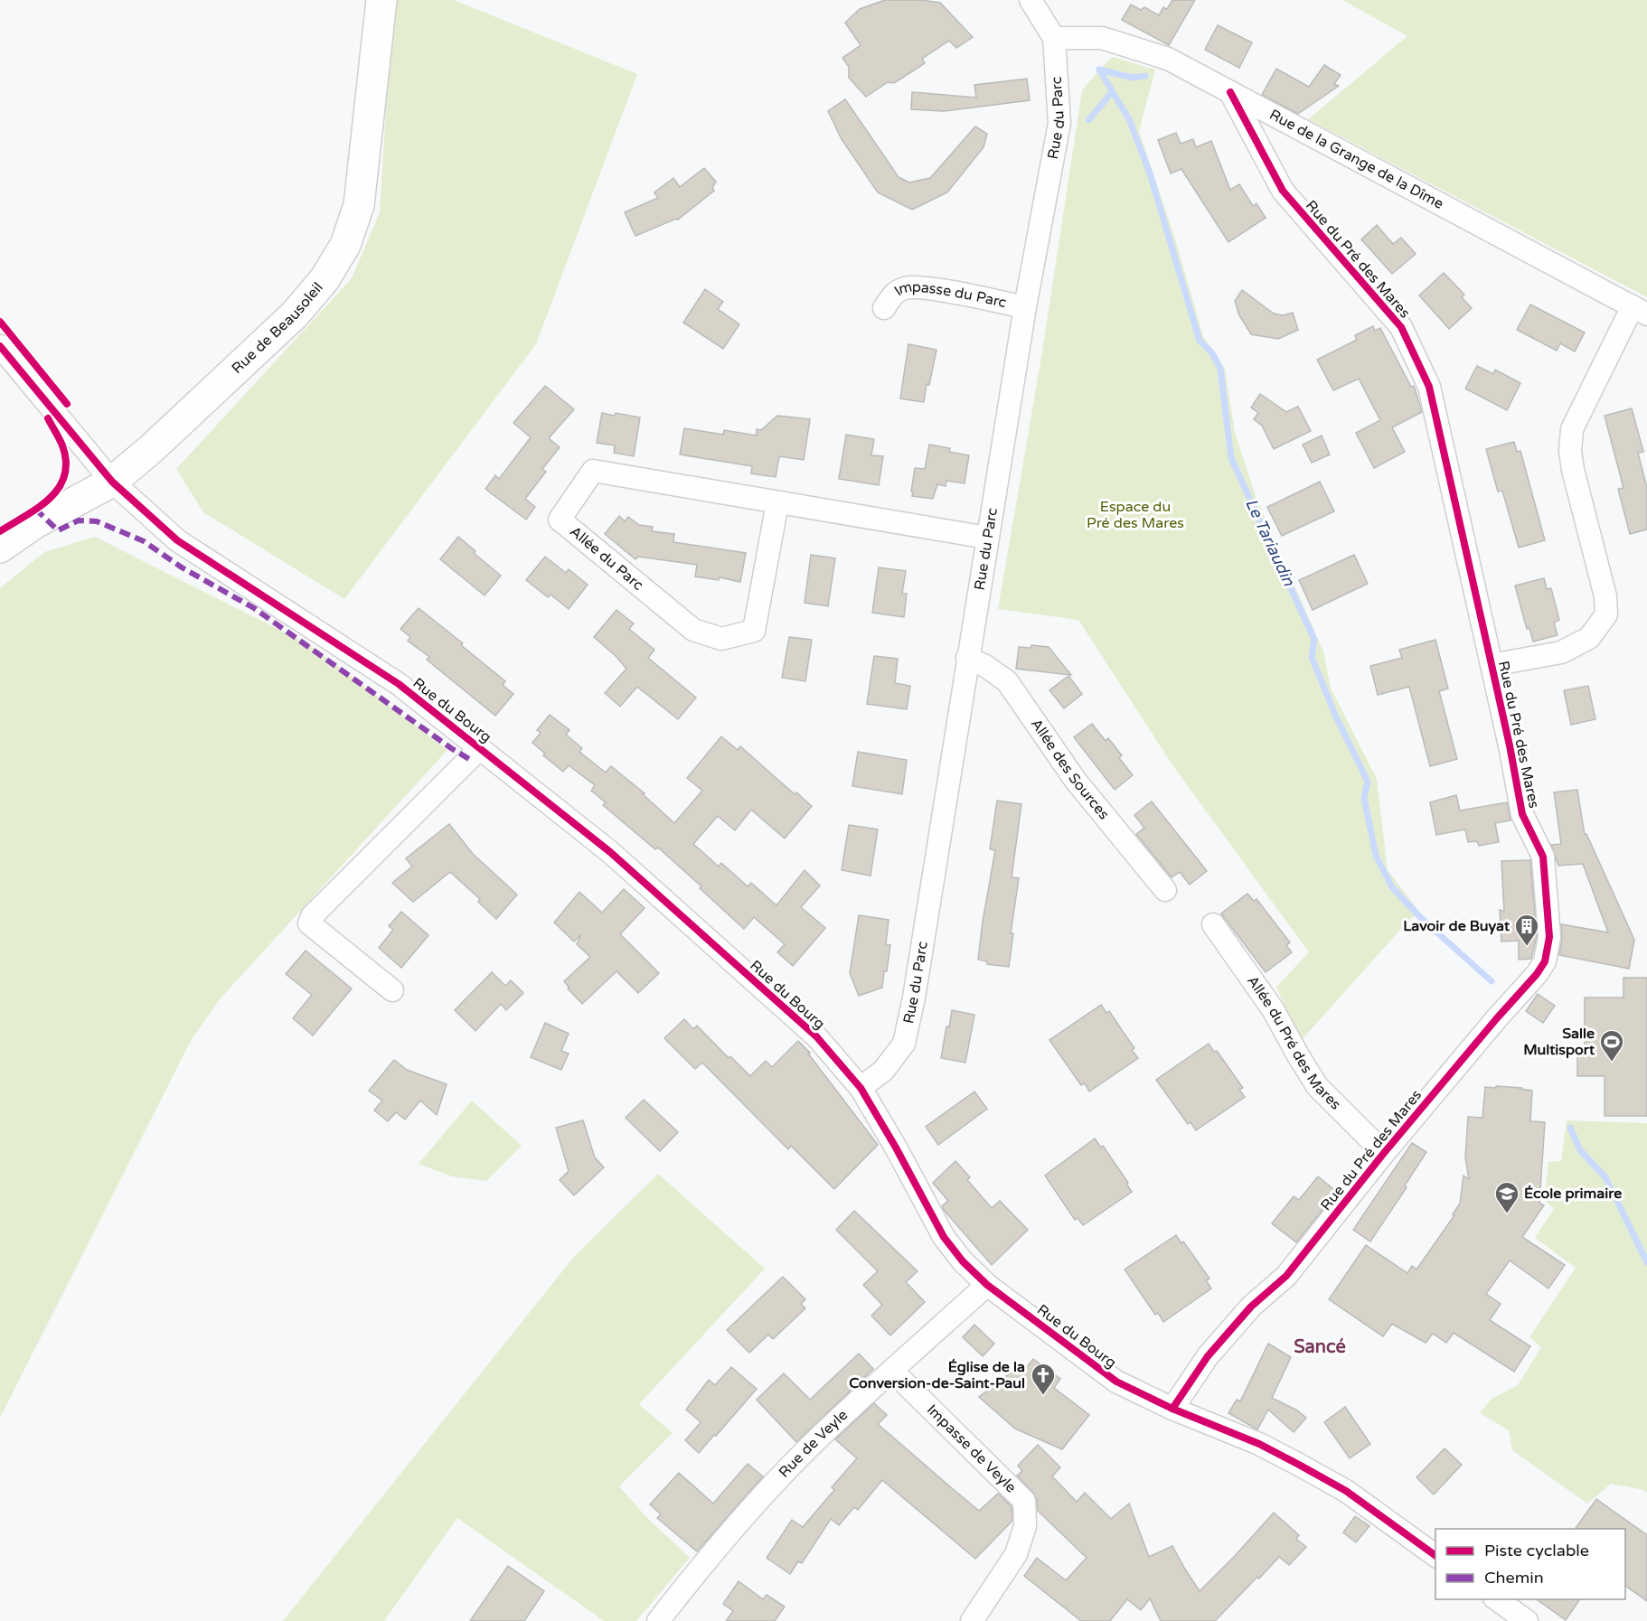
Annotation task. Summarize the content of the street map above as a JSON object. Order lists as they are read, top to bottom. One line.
{"streets":{"street":["Rue du Parc","Rue de la Grange de la Dîme","Rue du Pré des Mares","Impasse du Parc","Rue de Beausoleil","Allée du Parc","Rue du Bourg","Allée des Sources","Allée du Pré des Mares","Rue de Veyle","Impasse de Veyle"]},"crossings":[["Rue du Parc","Rue de la Grange de la Dîme"],["Rue du Parc","Impasse du Parc"],["Rue du Parc","Allée du Parc"],["Rue du Parc","Rue du Bourg"],["Rue du Parc","Allée des Sources"],["Rue de la Grange de la Dîme","Rue du Pré des Mares"],["Rue du Pré des Mares","Rue du Bourg"],["Rue du Pré des Mares","Allée du Pré des Mares"],["Rue de Beausoleil","Rue du Bourg"],["Rue du Bourg","Rue de Veyle"],["Rue de Veyle","Impasse de Veyle"]],"districts":["Sancé"],"water":["Le Tariaudin"],"parks":["Espace du Pré des Mares"],"places":{"building":["Lavoir de Buyat"],"sports":["Salle Multisport"],"school or university":["École primaire"],"church":["Église de la Conversion-de-Saint-Paul"]},"legend":["Piste cyclable","Chemin"]}
